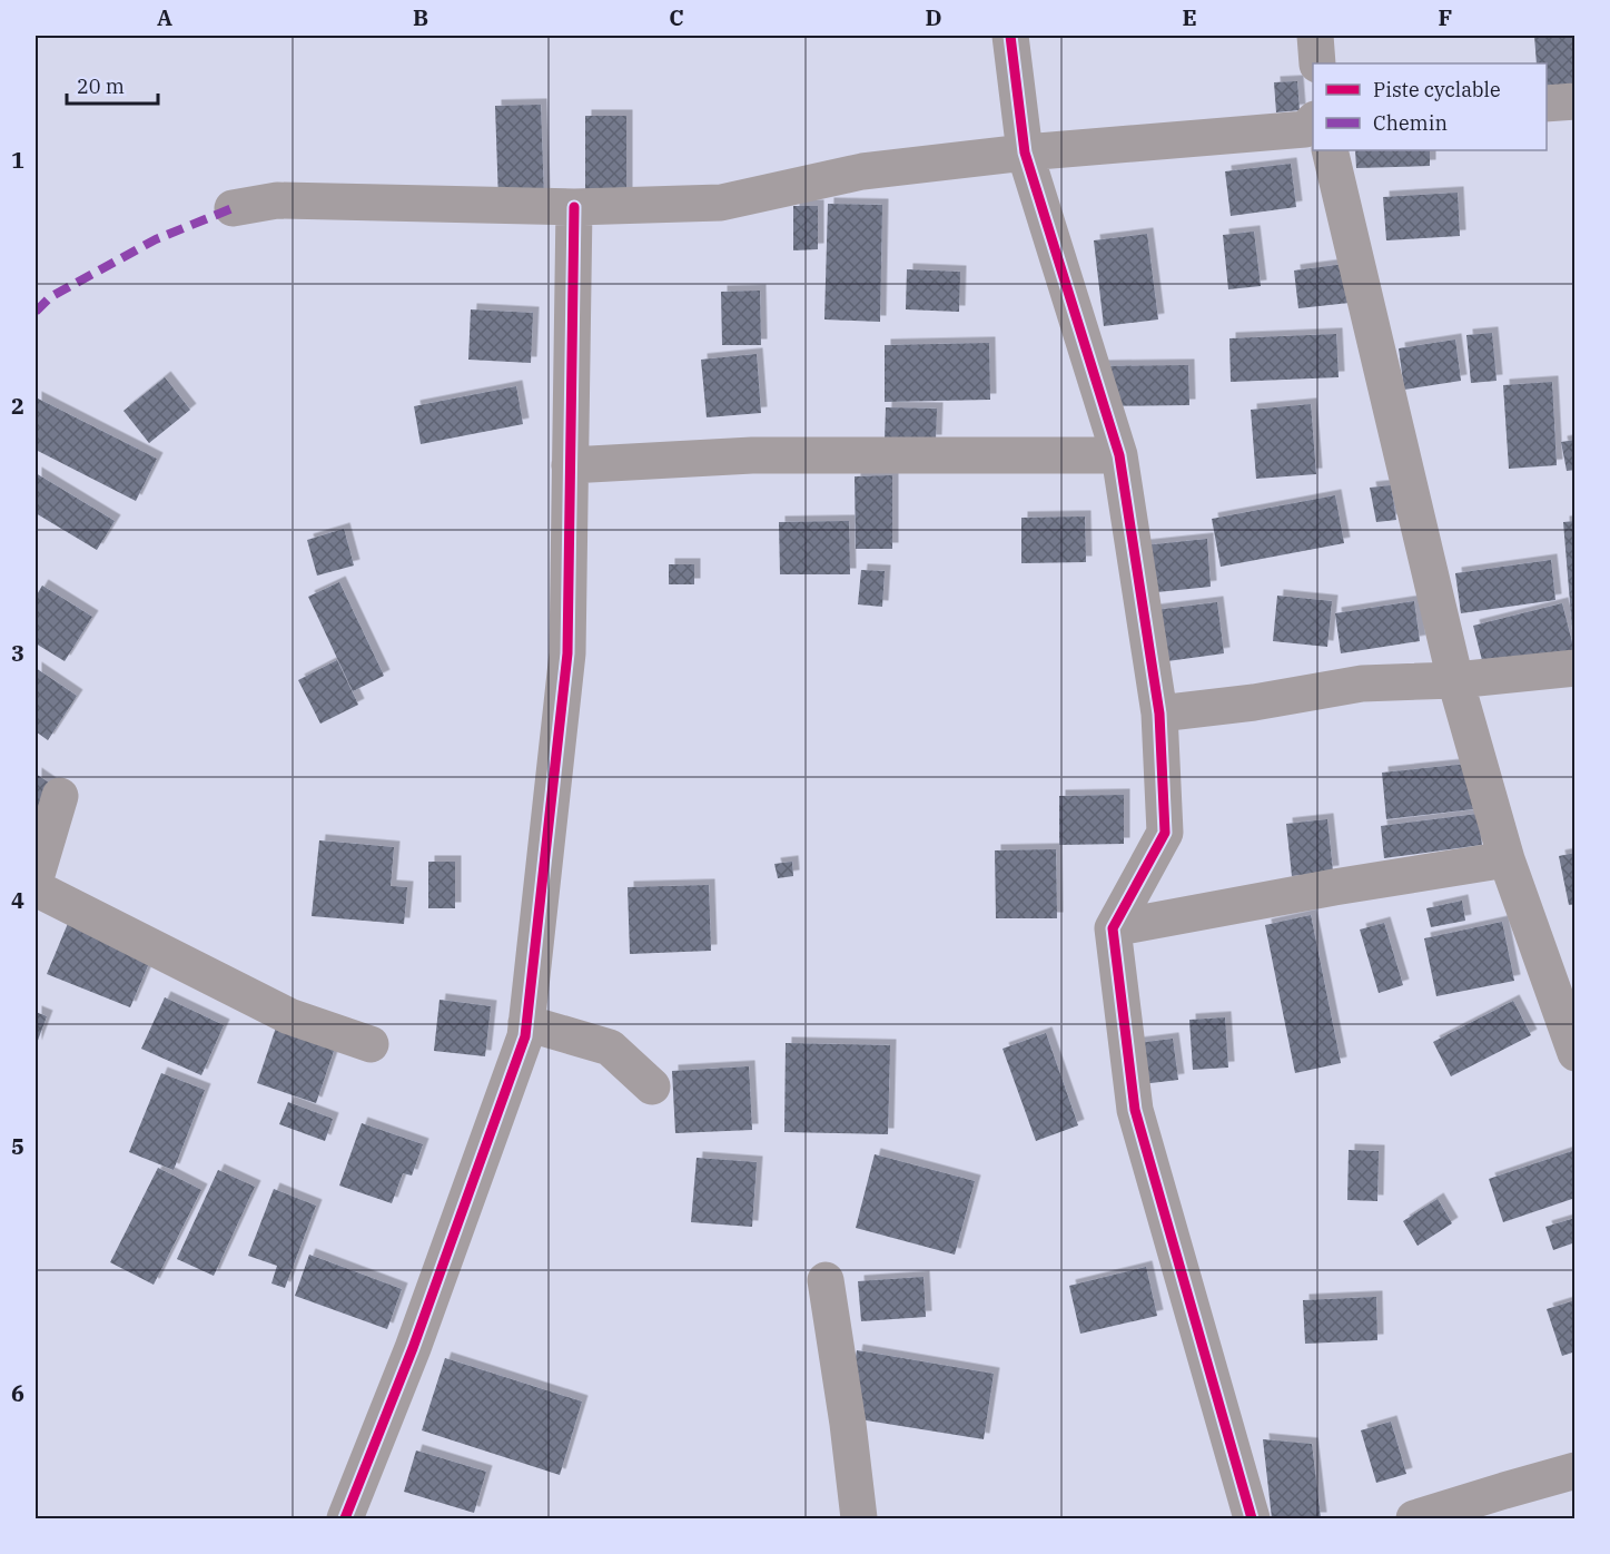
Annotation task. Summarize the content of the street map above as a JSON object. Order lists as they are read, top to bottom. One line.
{"legend":["Piste cyclable","Chemin"],"scale_bar":"20 m","grid":{"columns":["A","B","C","D","E","F"],"rows":["1","2","3","4","5","6"]}}
